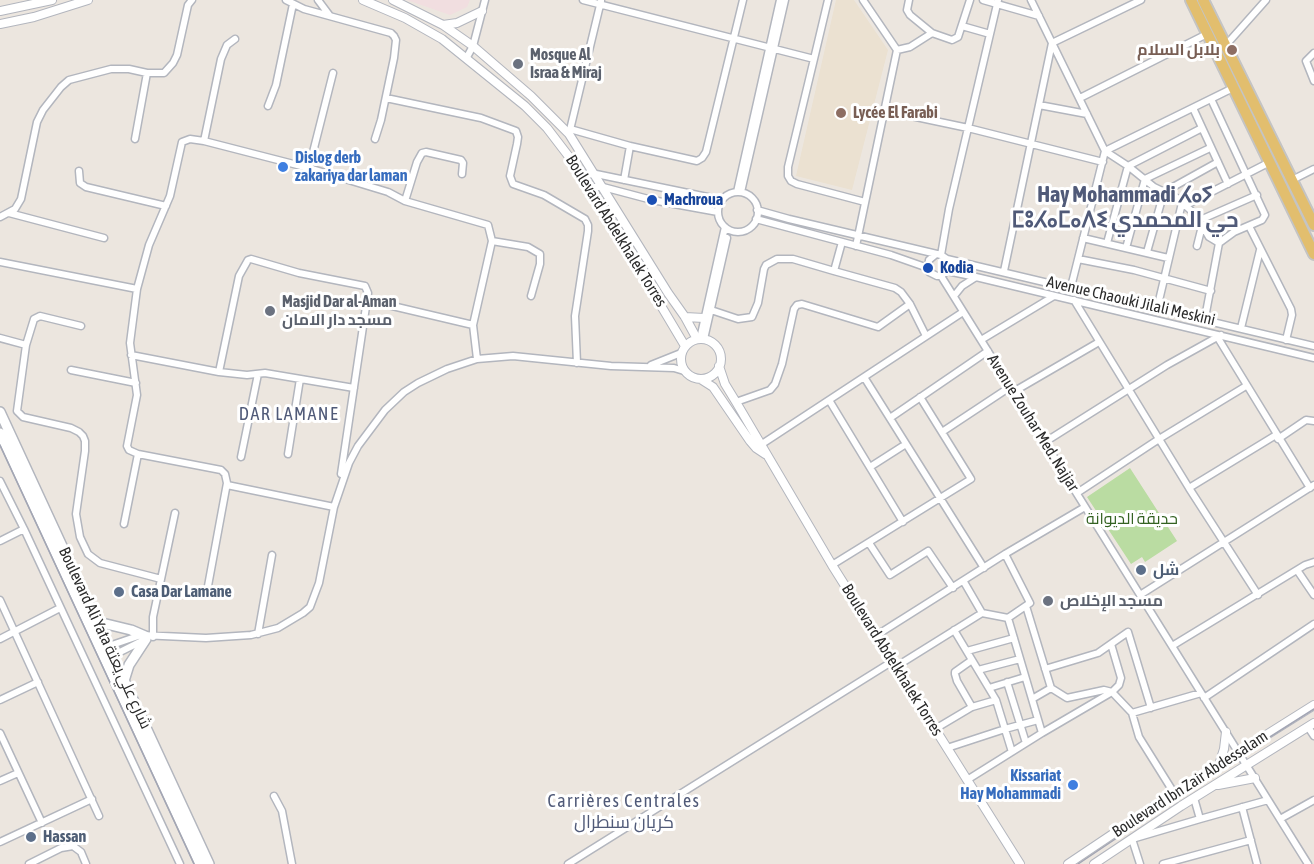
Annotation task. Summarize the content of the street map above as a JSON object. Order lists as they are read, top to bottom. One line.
{"streets":{"main road":["Boulevard Ali Yata شارع علي يعتة"],"street":["Boulevard Abdelkhalek Torres","Avenue Chaouki Jilali Meskini","Avenue Zouhar Med. Najjar","Boulevard Ibn Zair Abdessalam"]},"crossings":[["Avenue Chaouki Jilali Meskini","Avenue Zouhar Med. Najjar"],["Avenue Zouhar Med. Najjar","Boulevard Ibn Zair Abdessalam"]],"districts":["Hay Mohammadi ⵃⴰⵢ ⵎⵓⵃⴰⵎⴰⴷⵉ حي المحمدي","DAR LAMANE","Carrières Centrales كريان سنطرال"],"parks":["حديقة الديوانة"],"places":["بلابل السلام","Mosque Al Israa & Miraj","Lycée El Farabi","Dislog derb zakariya dar laman","Machroua","Kodia","Masjid Dar al-Aman مسجد دار الامان","شل","Casa Dar Lamane","مسجد الإخلاص","Kissariat Hay Mohammadi","Hassan"]}
